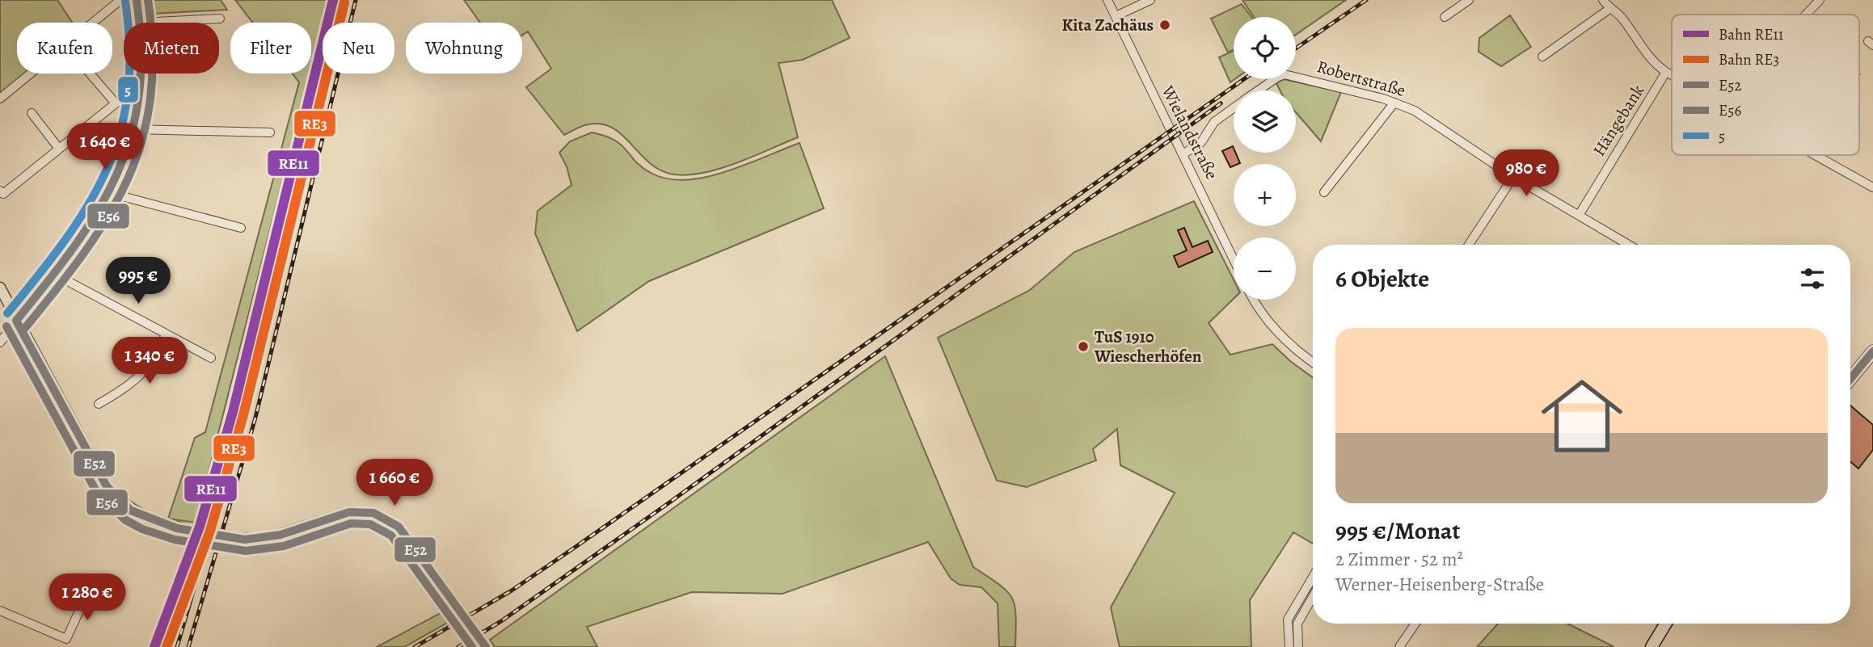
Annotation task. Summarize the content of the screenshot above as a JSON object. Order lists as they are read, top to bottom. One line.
{"streets":{"street":["Robertstraße","Hängebank","Wielandstraße"]},"crossings":[["Robertstraße","Hängebank"],["Robertstraße","Wielandstraße"]],"places":["Kita Zachäus","TuS 1910 Wiescherhöfen"],"lines":["rail line RE11","transit line E52","transit line E56","transit line 5","rail line RE3"],"legend":["Bahn RE11","Bahn RE3","E52","E56","5"],"page":{"map_buttons":["+","−"],"chip":["Kaufen","Mieten","Filter","Neu","Wohnung"],"price":["1 640 €","980 €","995 €","1 340 €","1 660 €","1 280 €"],"heading":"6 Objekte","list":[{"name":"995 €/Monat","note":"2 Zimmer · 52 m² · Werner-Heisenberg-Straße"}]}}
